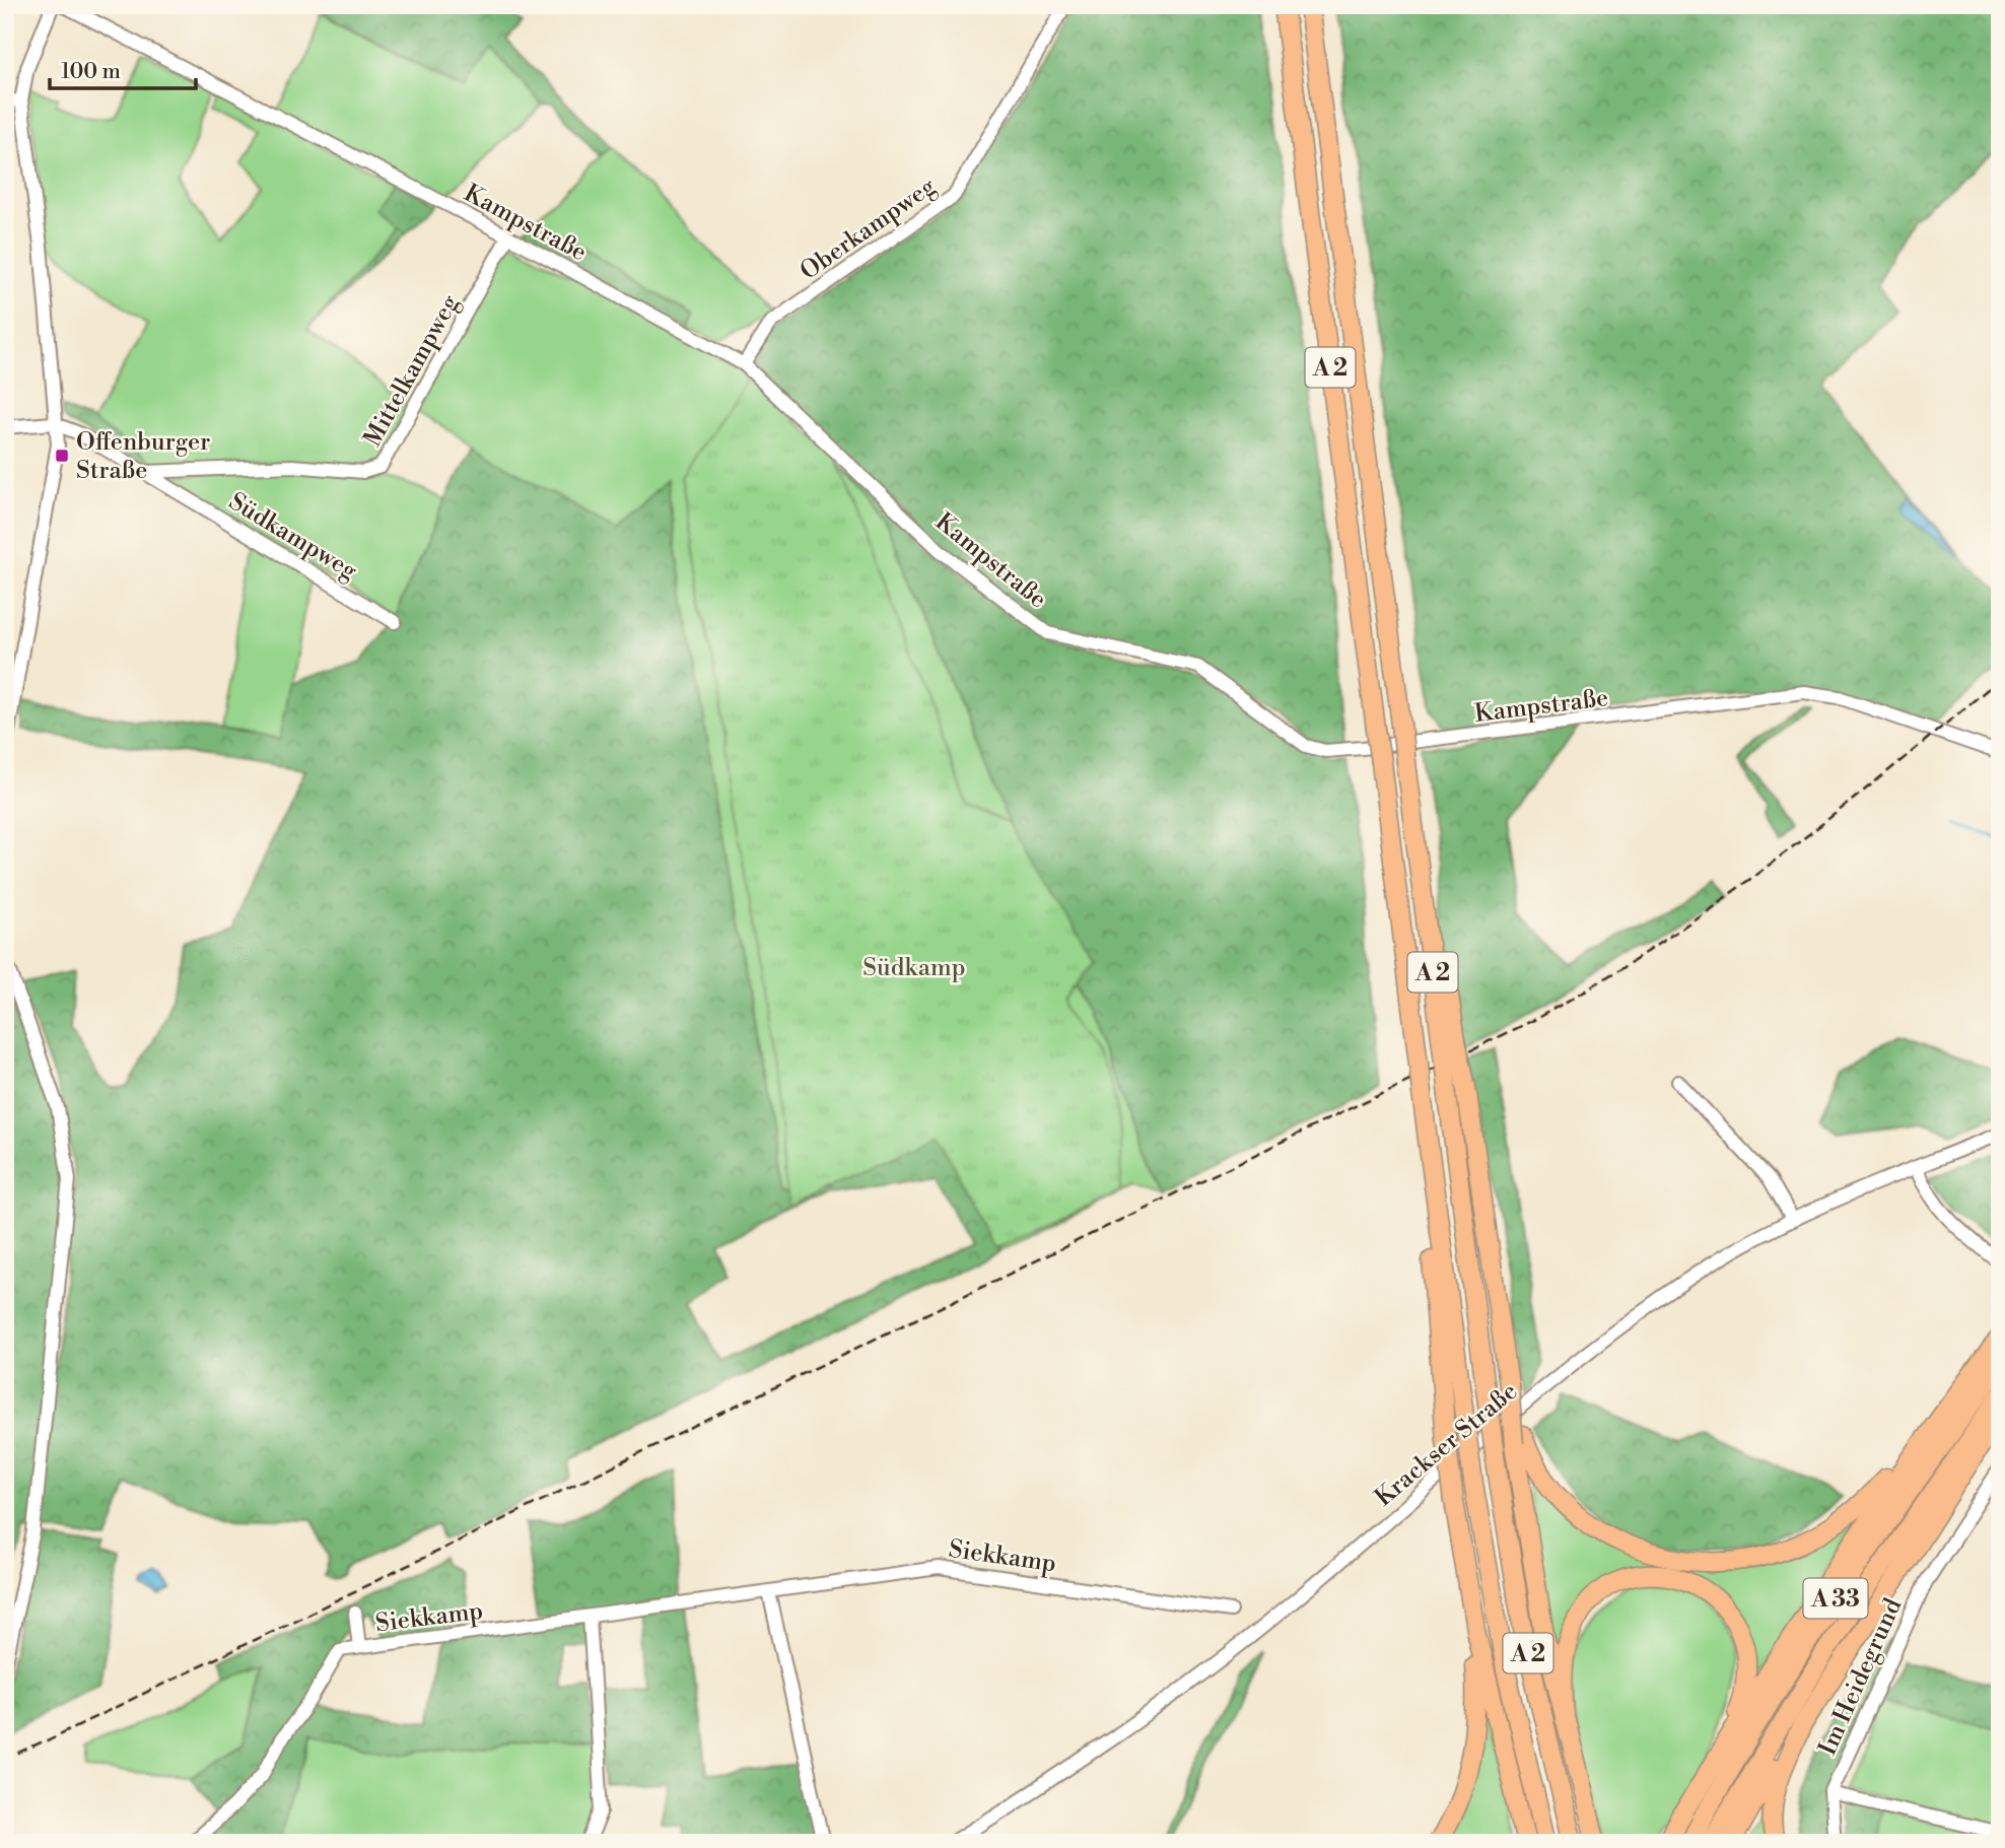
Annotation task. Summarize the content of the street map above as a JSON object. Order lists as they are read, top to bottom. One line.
{"streets":{"highway":["A 2","A 33"],"street":["Kampstraße","Oberkampweg","Mittelkampweg","Südkampweg","Krackser Straße","Siekkamp","Im Heidegrund"]},"crossings":[["Kampstraße","Oberkampweg"],["Kampstraße","Mittelkampweg"],["Mittelkampweg","Südkampweg"]],"parks":["Südkamp"],"places":{"transit":["Offenburger Straße"]},"scale_bar":"100 m"}
